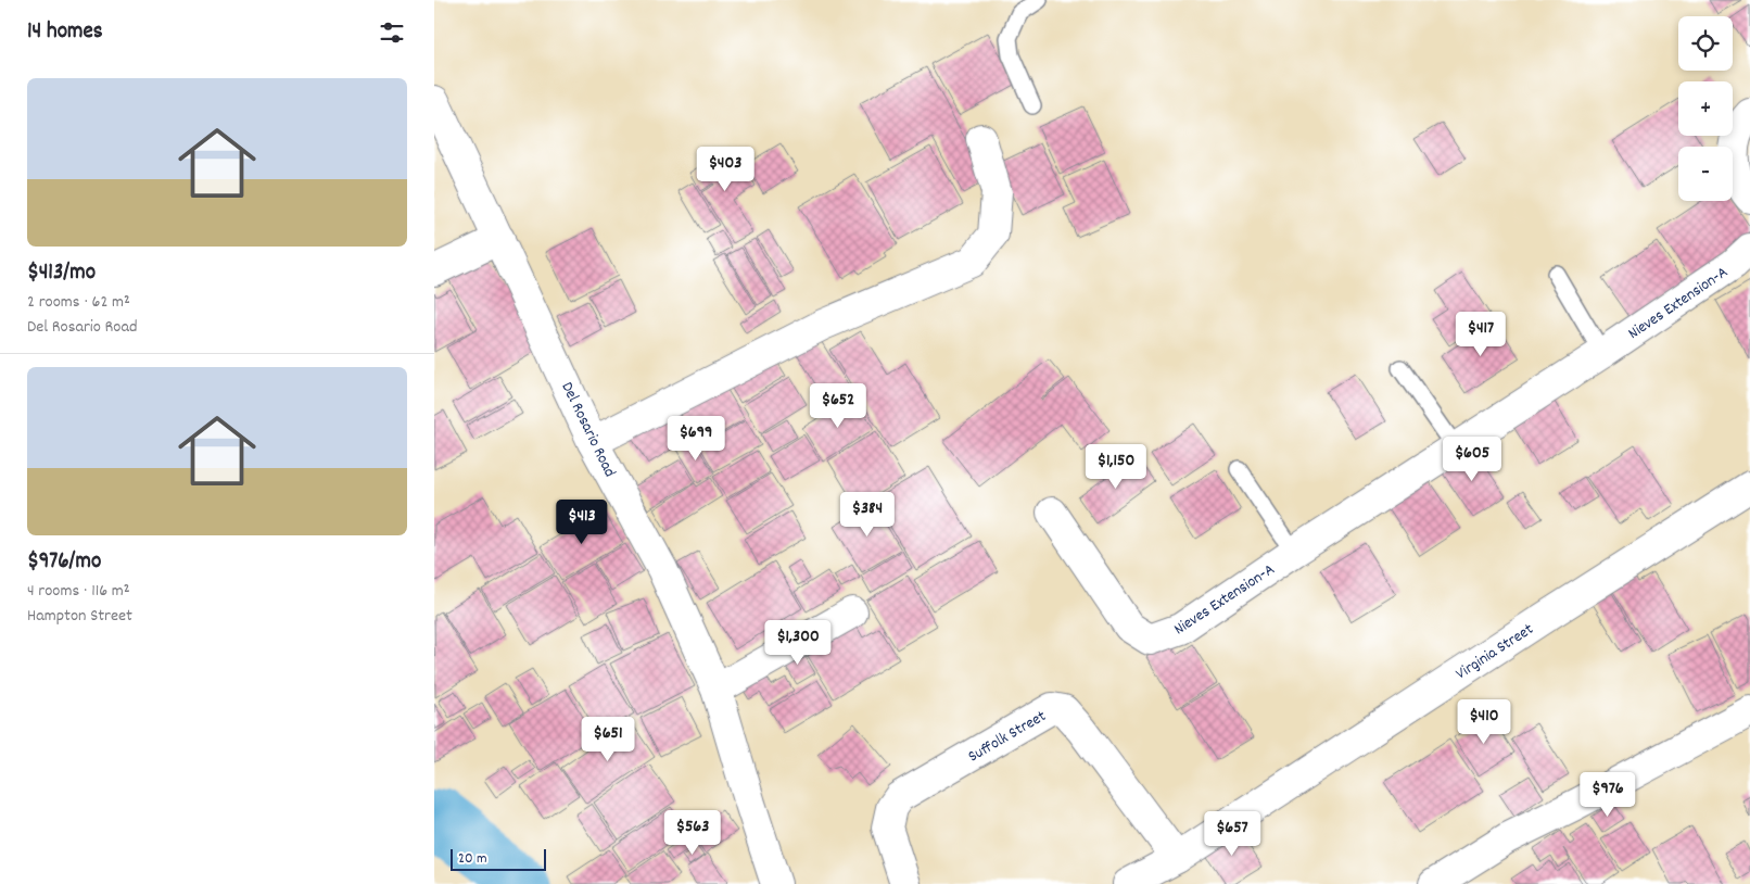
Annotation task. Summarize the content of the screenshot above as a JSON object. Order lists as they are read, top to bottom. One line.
{"streets":{"street":["Nieves Extension-A","Del Rosario Road","Virginia Street","Suffolk Street"]},"crossings":[["Virginia Street","Suffolk Street"]],"scale_bar":"20 m","page":{"heading":"14 homes","map_buttons":["+","−"],"list":[{"name":"$413/mo","note":"2 rooms · 62 m² · Del Rosario Road"},{"name":"$976/mo","note":"4 rooms · 116 m² · Hampton Street"}],"price":["$403","$417","$652","$699","$605","$1,150","$384","$413","$1,300","$410","$651","$976","$563","$657"],"scale":"20 m"}}
